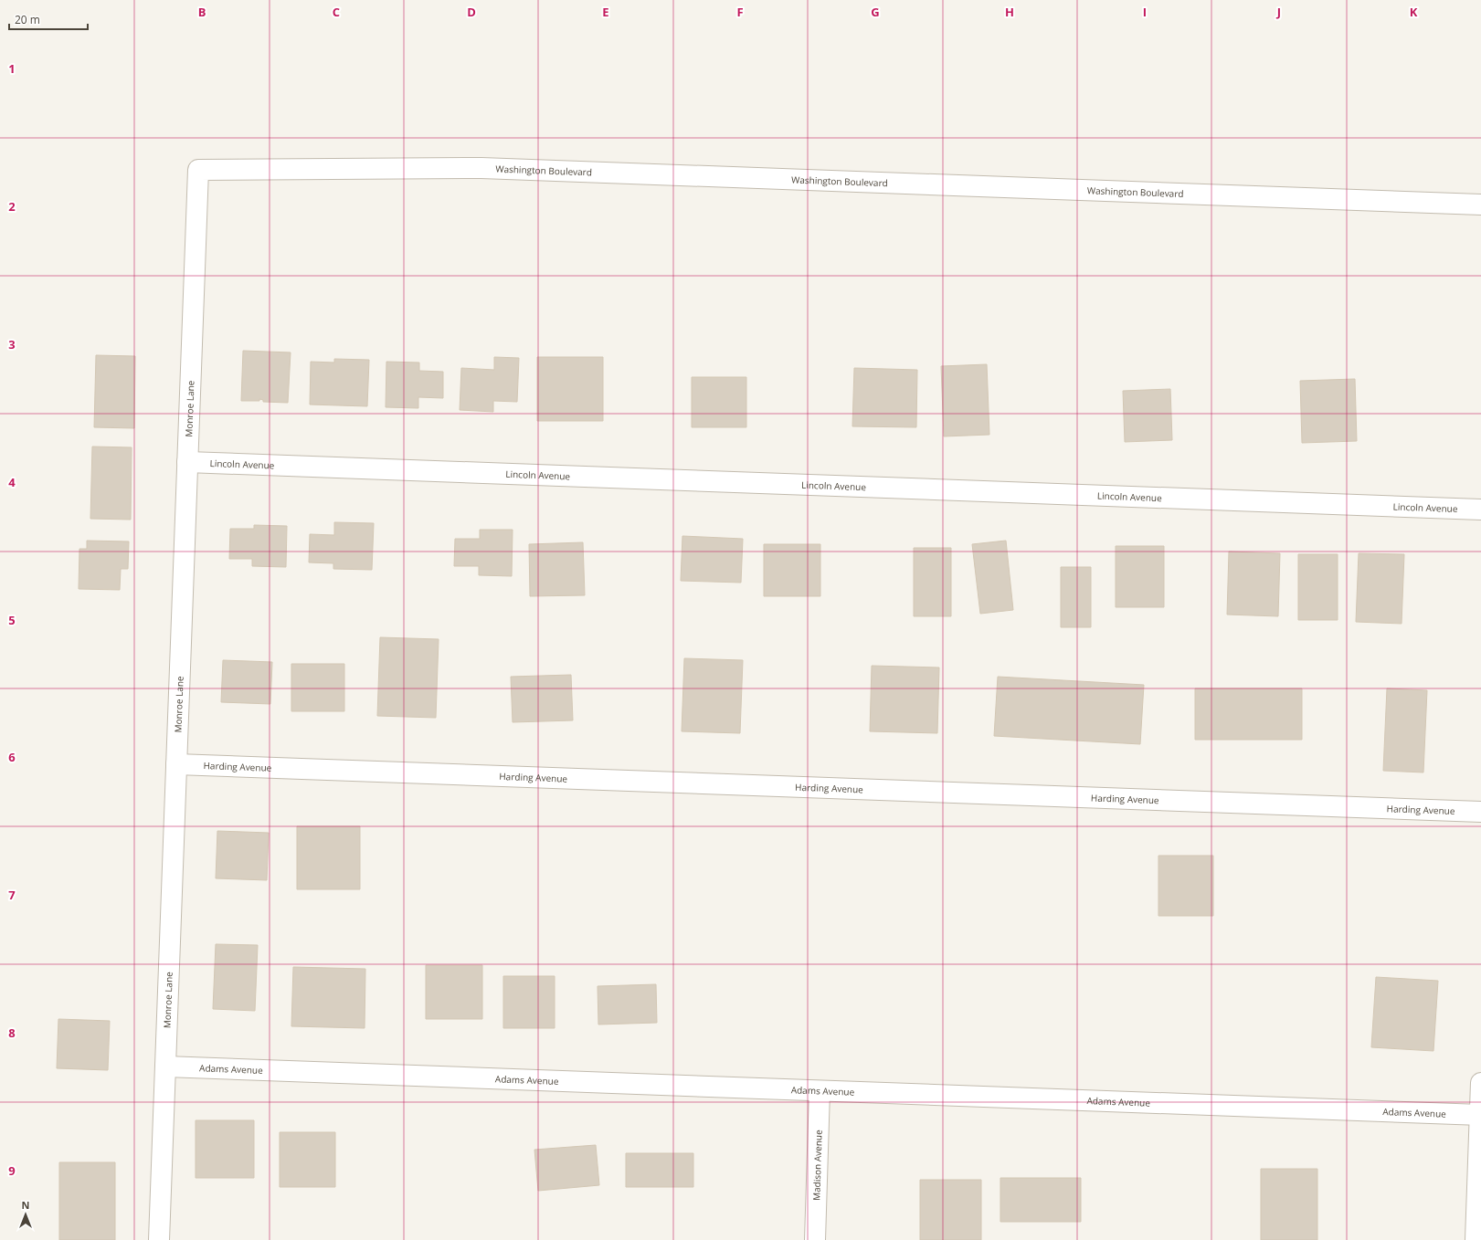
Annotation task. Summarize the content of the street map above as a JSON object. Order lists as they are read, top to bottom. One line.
{"streets":{"street":["Washington Boulevard","Monroe Lane","Lincoln Avenue","Harding Avenue","Adams Avenue","Madison Avenue"]},"crossings":[["Washington Boulevard","Monroe Lane"],["Monroe Lane","Lincoln Avenue"],["Monroe Lane","Harding Avenue"],["Monroe Lane","Adams Avenue"],["Adams Avenue","Madison Avenue"]],"scale_bar":"20 m","north":"top","grid":{"columns":["B","C","D","E","F","G","H","I","J","K"],"rows":["1","2","3","4","5","6","7","8","9"]}}
